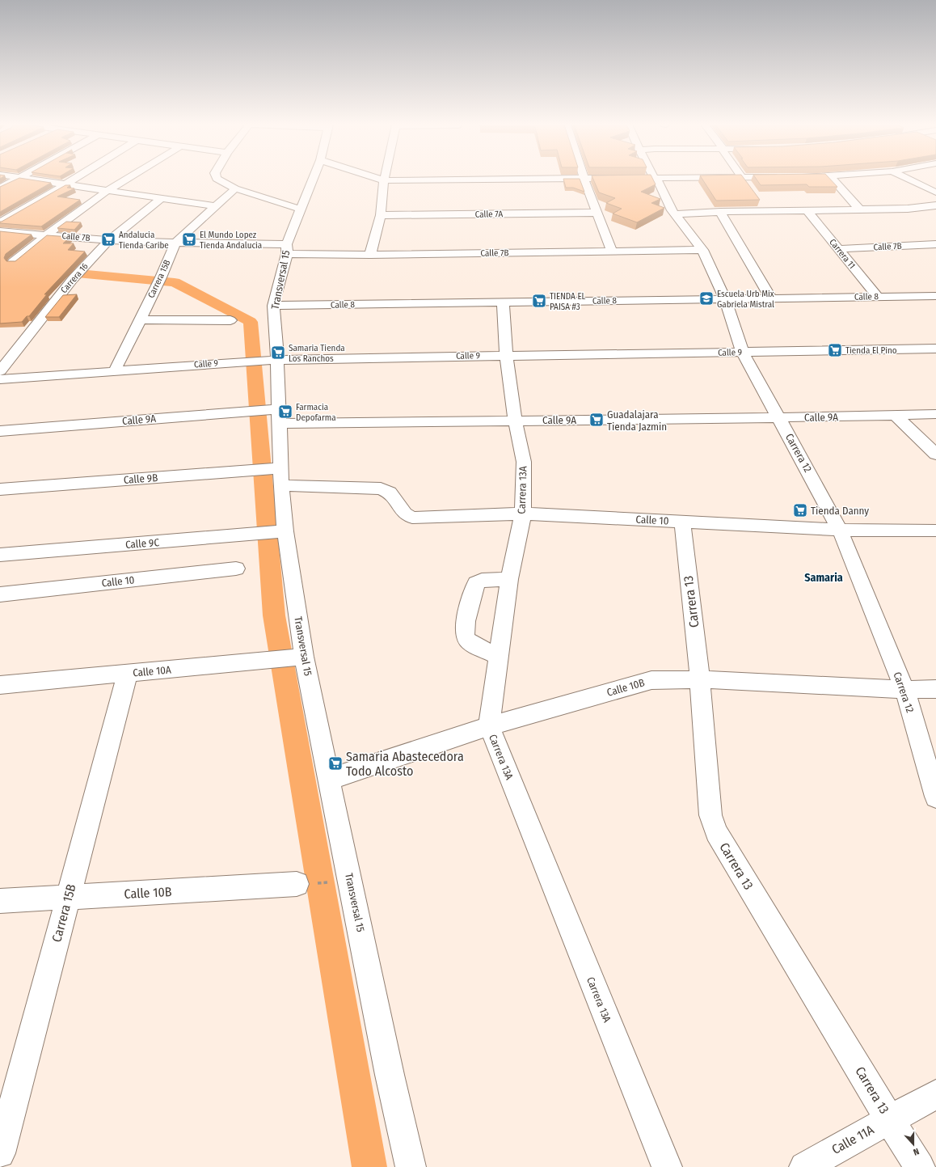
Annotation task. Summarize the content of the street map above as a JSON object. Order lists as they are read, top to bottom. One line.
{"streets":{"street":["Calle 7A","Calle 7B","Carrera 11","Carrera 16","Carrera 15B","Transversal 15","Calle 8","Calle 9","Calle 9A","Carrera 12","Calle 9B","Carrera 13A","Calle 10","Calle 9C","Carrera 13","Calle 10A","Calle 10B","Calle 11A"]},"crossings":[["Calle 7B","Carrera 11"],["Calle 7B","Carrera 16"],["Calle 7B","Carrera 15B"],["Calle 7B","Transversal 15"],["Calle 7B","Carrera 12"],["Carrera 11","Calle 8"],["Carrera 15B","Calle 9"],["Carrera 15B","Calle 10A"],["Carrera 15B","Calle 10B"],["Transversal 15","Calle 8"],["Transversal 15","Calle 9"],["Transversal 15","Calle 9A"],["Transversal 15","Calle 9B"],["Transversal 15","Calle 9C"],["Transversal 15","Calle 10A"],["Transversal 15","Calle 10B"],["Calle 8","Carrera 12"],["Calle 8","Carrera 13A"],["Calle 9","Carrera 12"],["Calle 9","Carrera 13A"],["Calle 9A","Carrera 12"],["Calle 9A","Carrera 13A"],["Carrera 12","Calle 10"],["Carrera 12","Calle 10B"],["Calle 9B","Calle 10"],["Carrera 13A","Calle 10"],["Carrera 13A","Calle 10B"],["Calle 10","Carrera 13"],["Carrera 13","Calle 10B"],["Carrera 13","Calle 11A"]],"districts":["Samaria"],"places":{"supermarket":["Andalucia Tienda Caribe","El Mundo Lopez Tienda Andalucia","TIENDA EL PAISA #3","Tienda El Pino","Samaria Tienda Los Ranchos","Farmacia Depofarma","Guadalajara Tienda Jazmin","Tienda Danny","Samaria Abastecedora Todo Alcosto"],"school or university":["Escuela Urb Mix Gabriela Mistral"]},"north":"bottom"}
